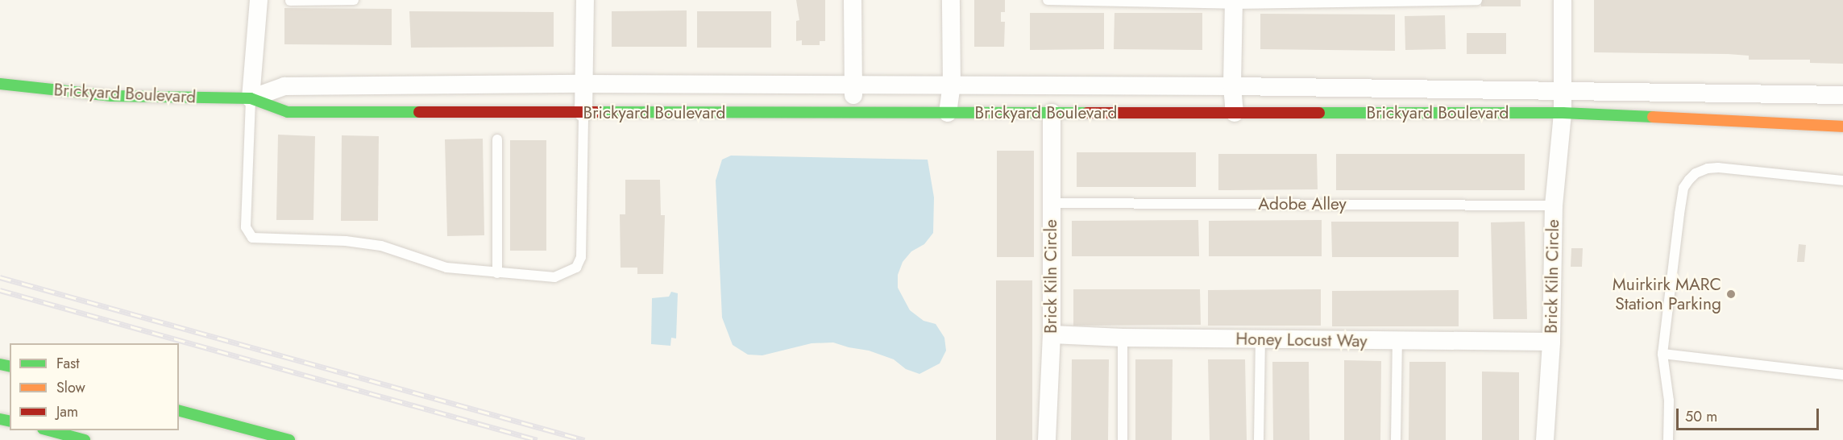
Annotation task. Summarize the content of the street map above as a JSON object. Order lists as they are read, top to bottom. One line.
{"streets":{"street":["Brickyard Boulevard","Brick Kiln Circle","Honey Locust Way"],"lane":["Adobe Alley"]},"crossings":[["Brickyard Boulevard","Brick Kiln Circle"],["Adobe Alley","Brick Kiln Circle"],["Brick Kiln Circle","Honey Locust Way"]],"places":["Muirkirk MARC Station Parking"],"legend":["Fast","Slow","Jam"],"scale_bar":"50 m"}
